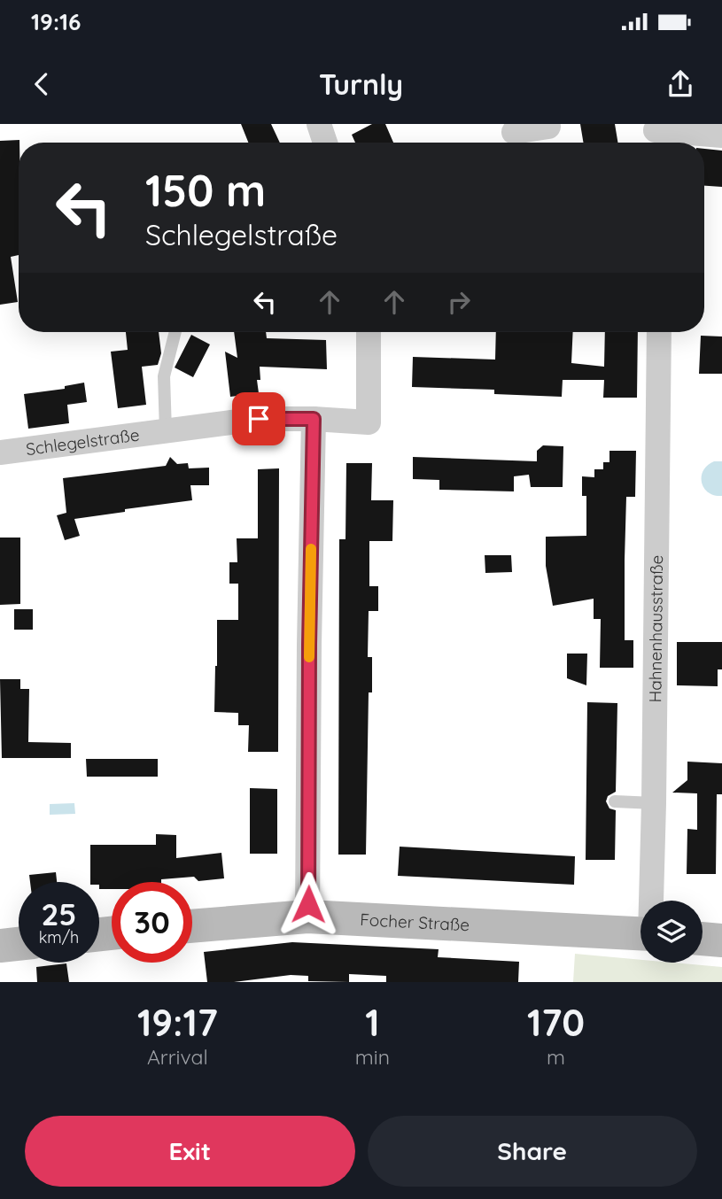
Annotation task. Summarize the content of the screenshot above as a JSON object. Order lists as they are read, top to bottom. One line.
{"streets":{"main road":["Focher Straße"],"street":["Schlegelstraße","Hahnenhausstraße"]},"page":{"status":"19:16","header":"Turnly","turn":["150 m","Schlegelstraße"],"speed":"25 km/h","limit":"30","eta":["19:17","Arrival","1","min","170","m"],"buttons":["Exit","Share"]}}
